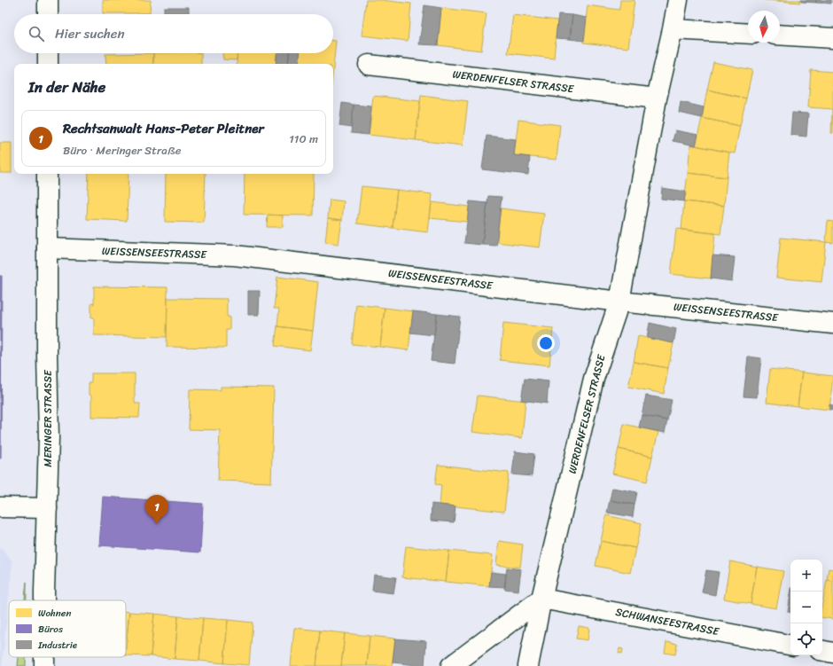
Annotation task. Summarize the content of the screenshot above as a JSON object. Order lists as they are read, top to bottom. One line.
{"streets":{"street":["WERDENFELSER STRASSE","WEISSENSEESTRASSE","MERINGER STRASSE","SCHWANSEESTRASSE"]},"crossings":[["WERDENFELSER STRASSE","WEISSENSEESTRASSE"],["WERDENFELSER STRASSE","SCHWANSEESTRASSE"],["WEISSENSEESTRASSE","MERINGER STRASSE"]],"legend":["Wohnen","Büros","Industrie"],"north":"bottom","page":{"search":"Hier suchen","heading":"In der Nähe","list":[{"mark":"1","name":"Rechtsanwalt Hans-Peter Pleitner","note":"Büro · Meringer Straße","value":"110 m"}],"pins":"1","map_buttons":["+","−"]}}
